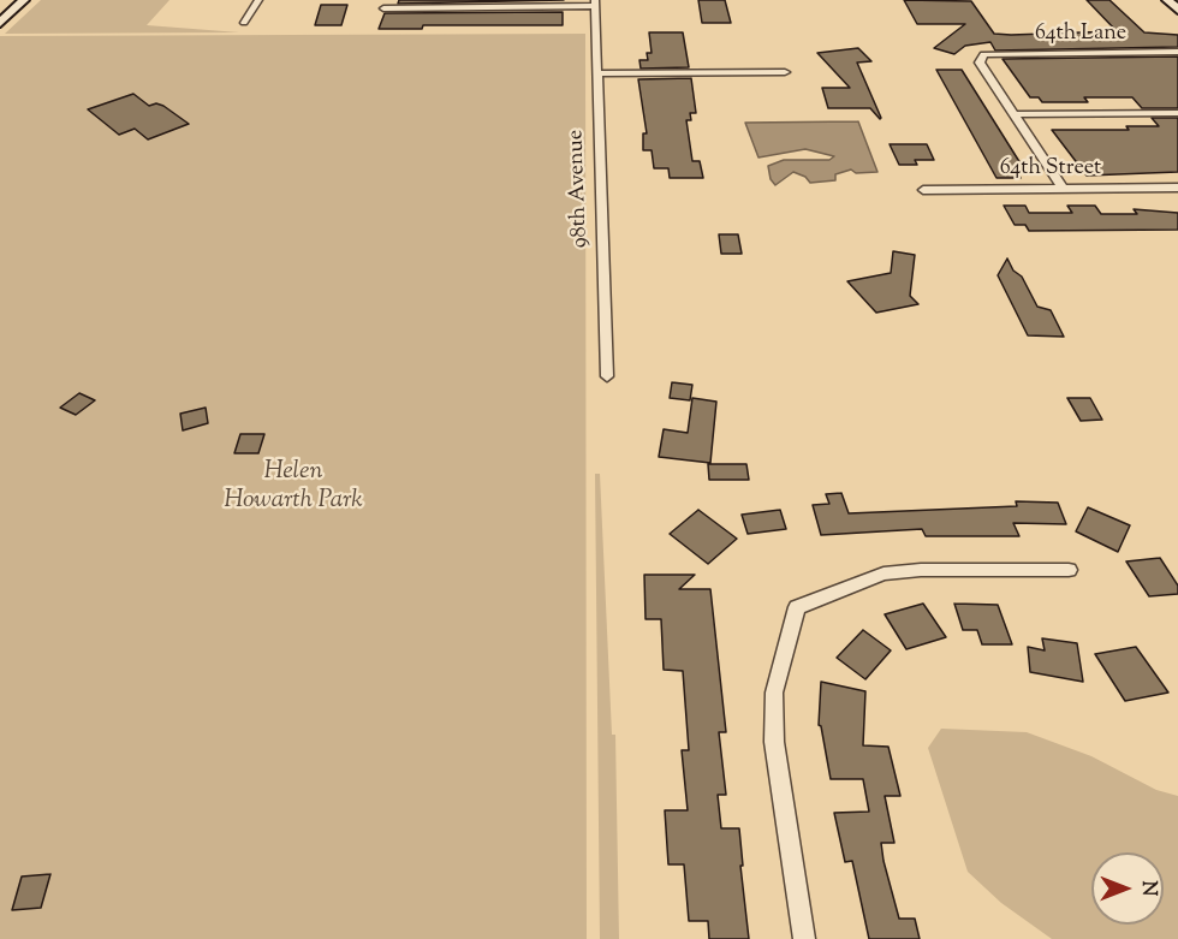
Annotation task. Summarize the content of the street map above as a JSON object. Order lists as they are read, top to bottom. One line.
{"streets":{"street":["64th Lane","64th Street","98th Avenue"]},"parks":["Helen Howarth Park"],"north":"right"}
